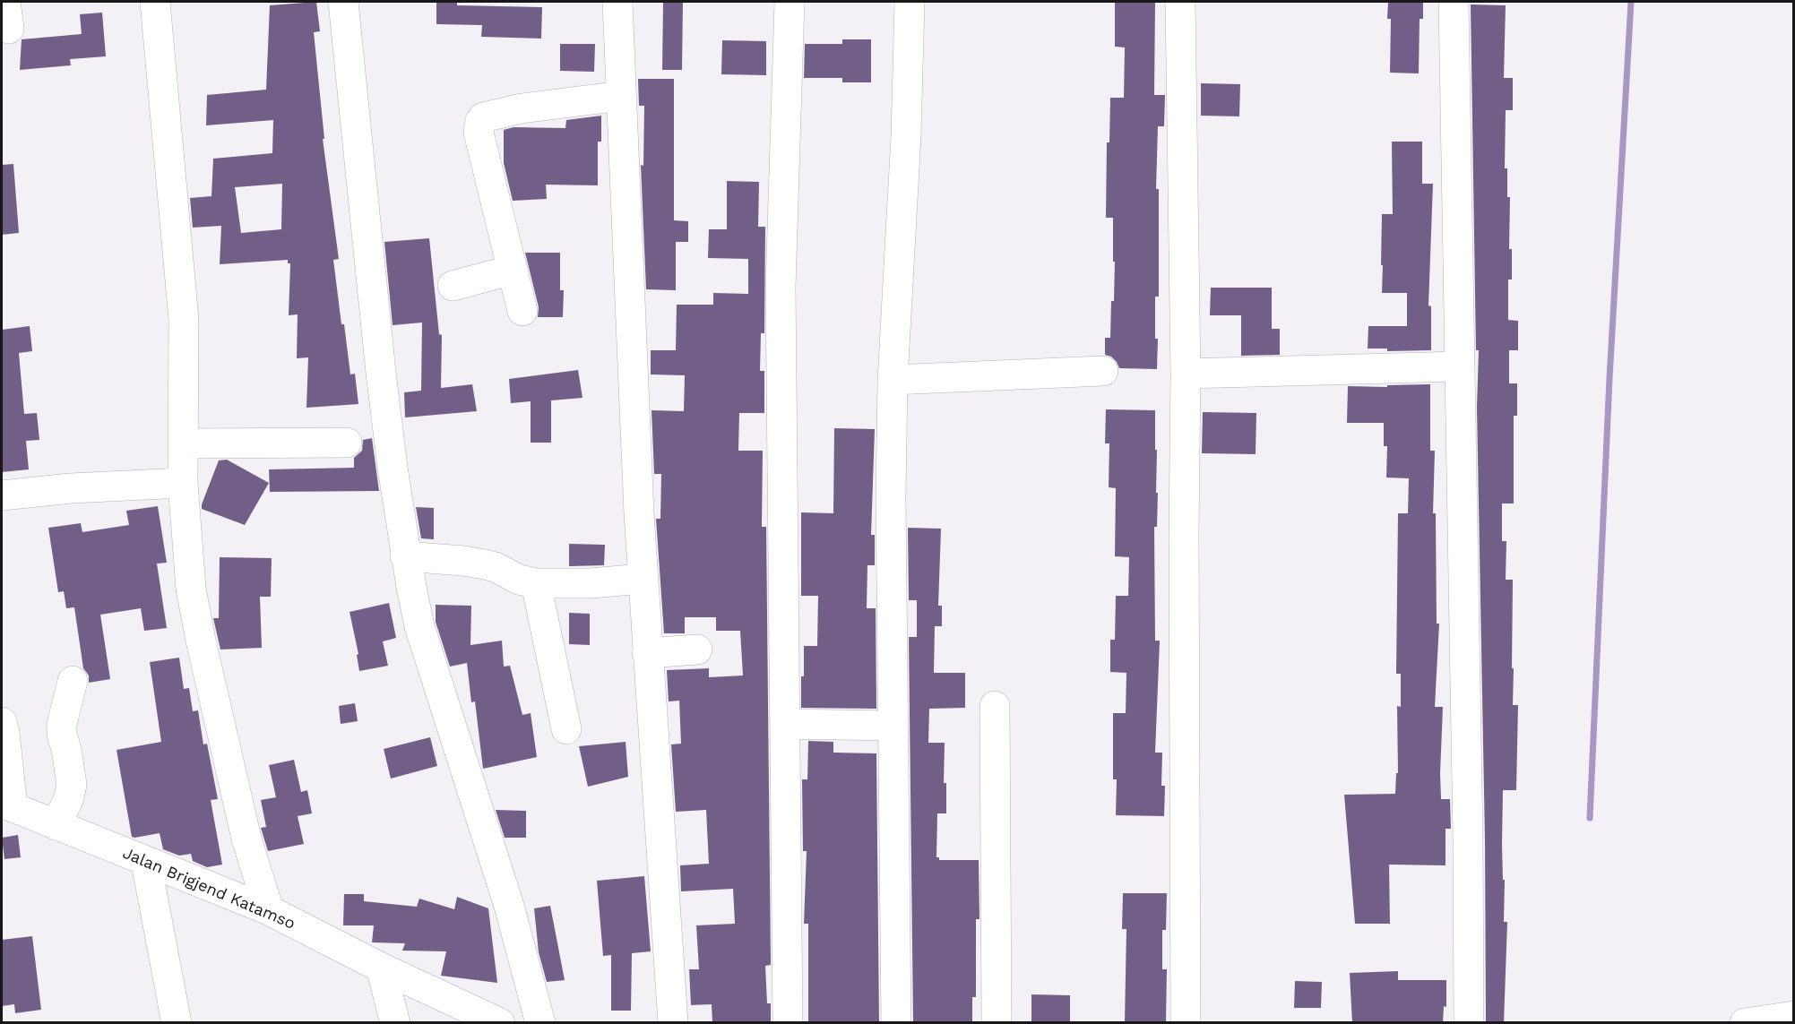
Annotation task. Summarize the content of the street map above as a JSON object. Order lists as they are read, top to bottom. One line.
{"streets":{"main road":["Jalan Brigjend Katamso"]}}
